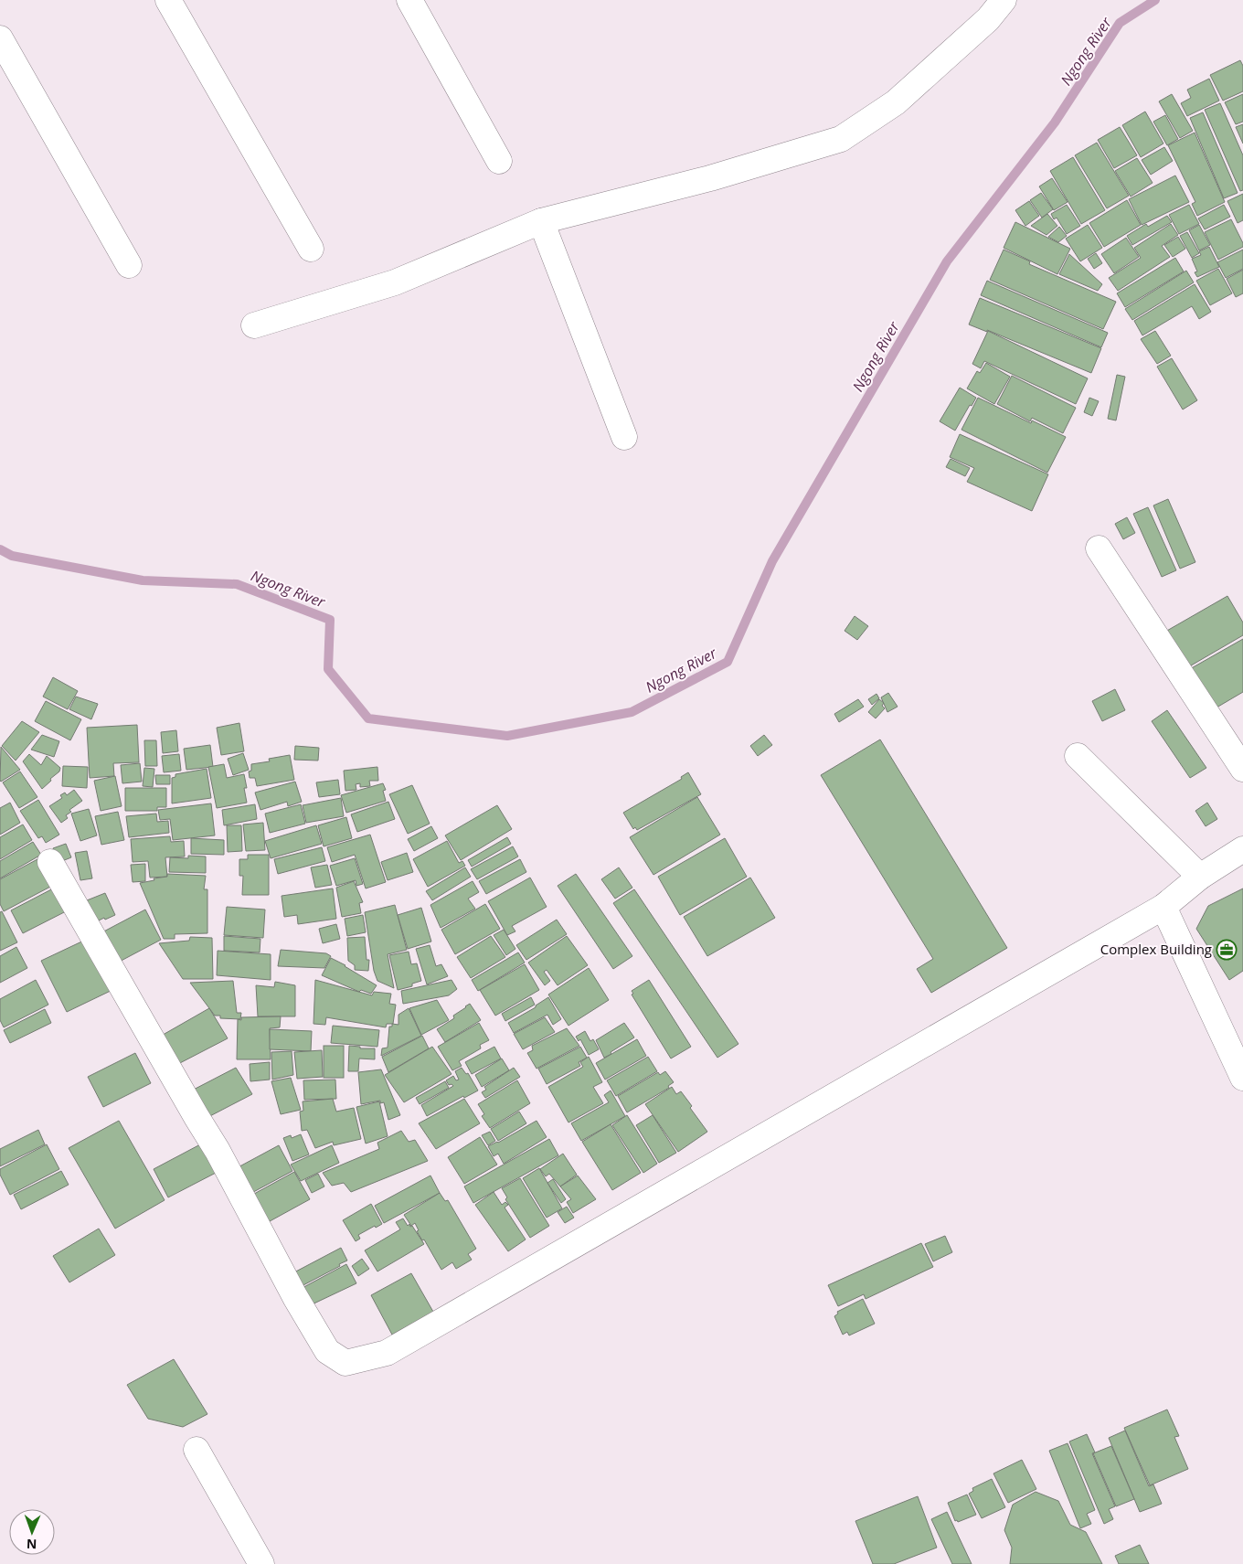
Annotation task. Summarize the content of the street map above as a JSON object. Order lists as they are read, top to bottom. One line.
{"water":["Ngong River"],"places":{"office":["Complex Building"]},"north":"bottom"}
